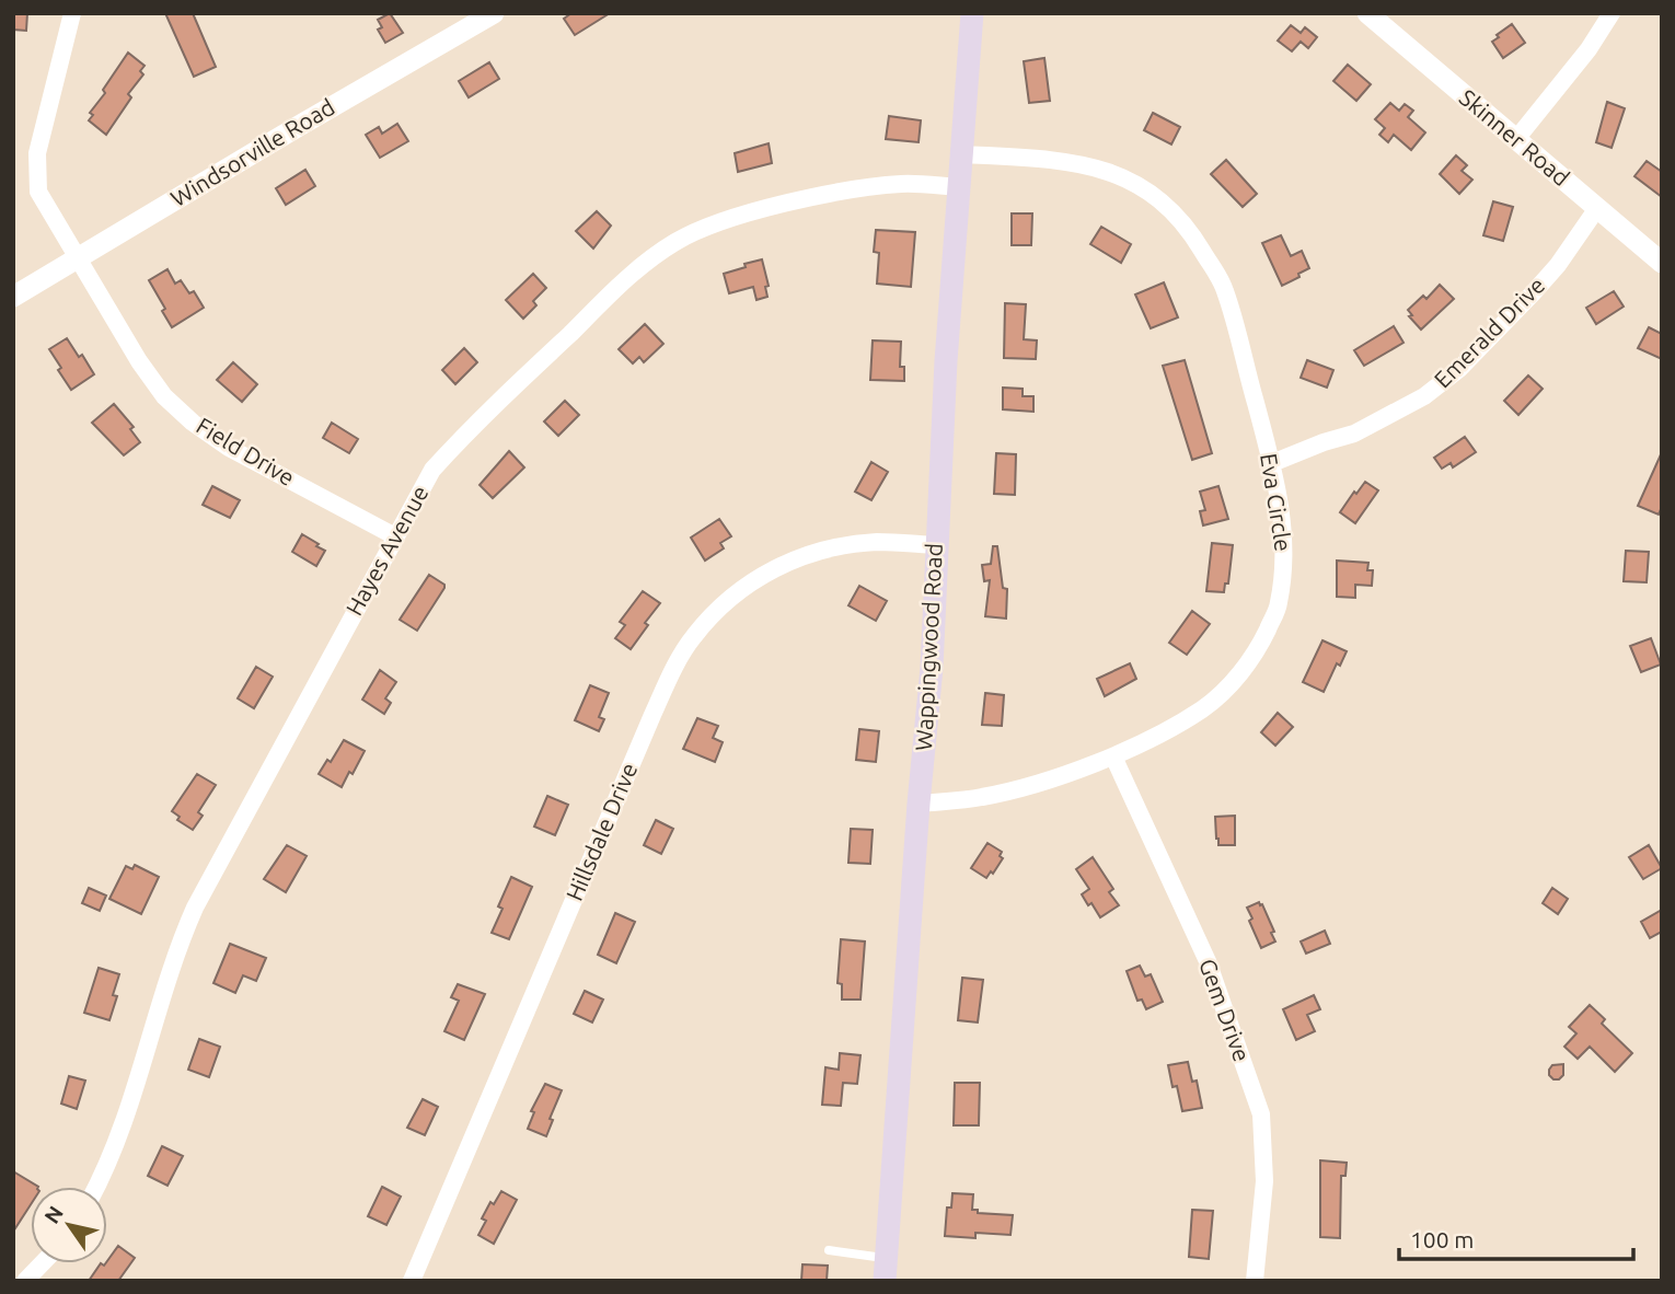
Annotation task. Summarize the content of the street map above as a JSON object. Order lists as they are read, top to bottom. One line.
{"streets":{"main road":["Wappingwood Road"],"street":["Skinner Road","Windsorville Road","Emerald Drive","Field Drive","Eva Circle","Hayes Avenue","Hillsdale Drive","Gem Drive"]},"crossings":[["Skinner Road","Emerald Drive"],["Windsorville Road","Field Drive"],["Emerald Drive","Eva Circle"],["Field Drive","Hayes Avenue"],["Eva Circle","Wappingwood Road"],["Eva Circle","Gem Drive"],["Hayes Avenue","Wappingwood Road"],["Wappingwood Road","Hillsdale Drive"]],"scale_bar":"100 m","north":"top left"}
